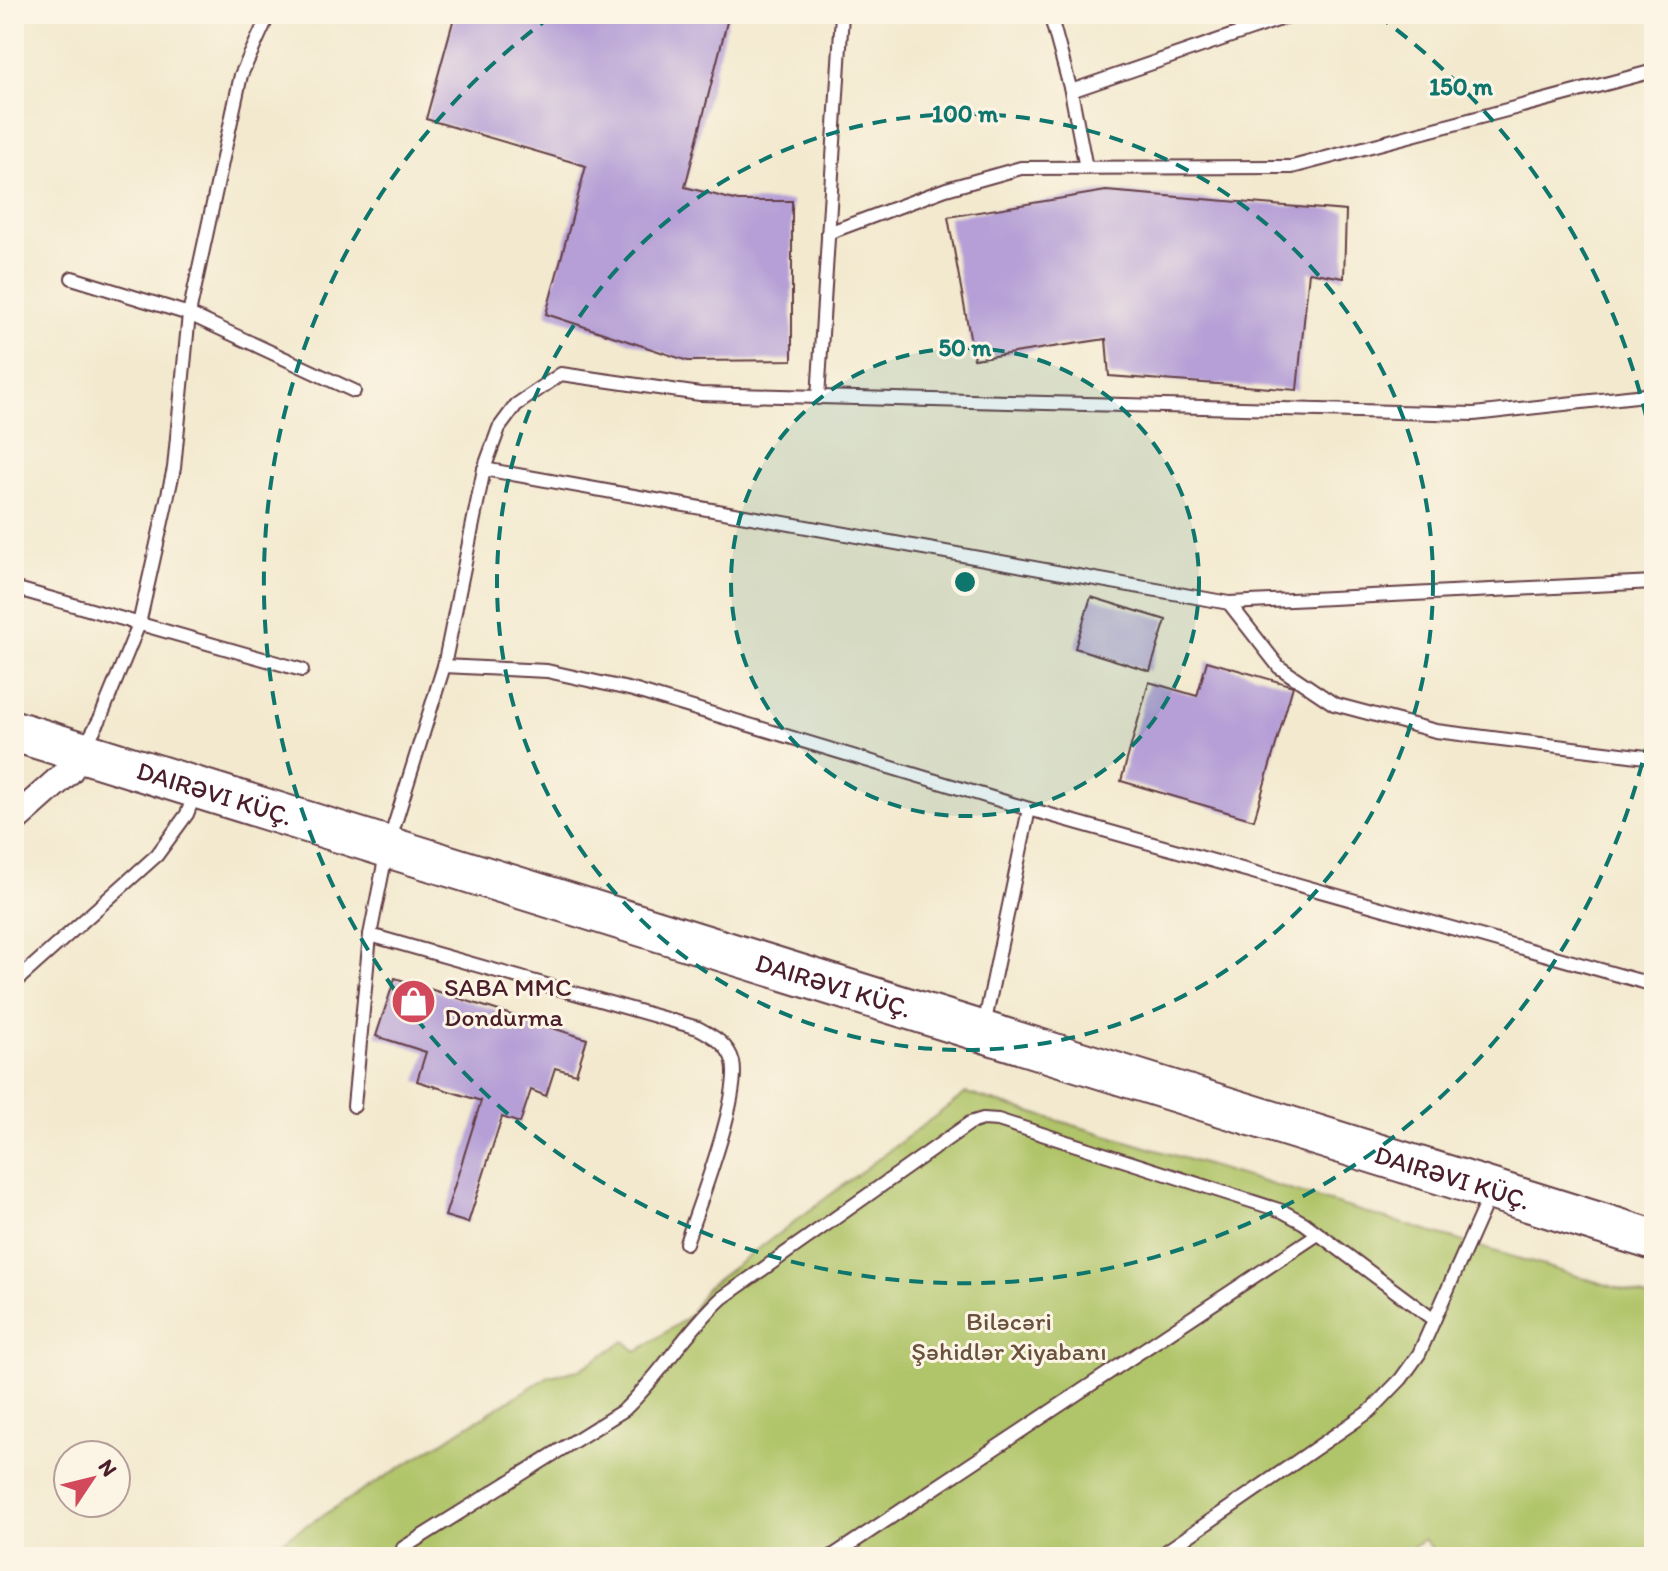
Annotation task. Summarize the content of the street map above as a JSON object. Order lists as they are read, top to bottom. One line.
{"streets":{"main road":["DAIRƏVI KÜÇ."]},"parks":["Biləcəri Şəhidlər Xiyabanı"],"places":{"shop":["SABA MMC Dondurma"]},"north":"top right","rings":["150 m","100 m","50 m"]}
